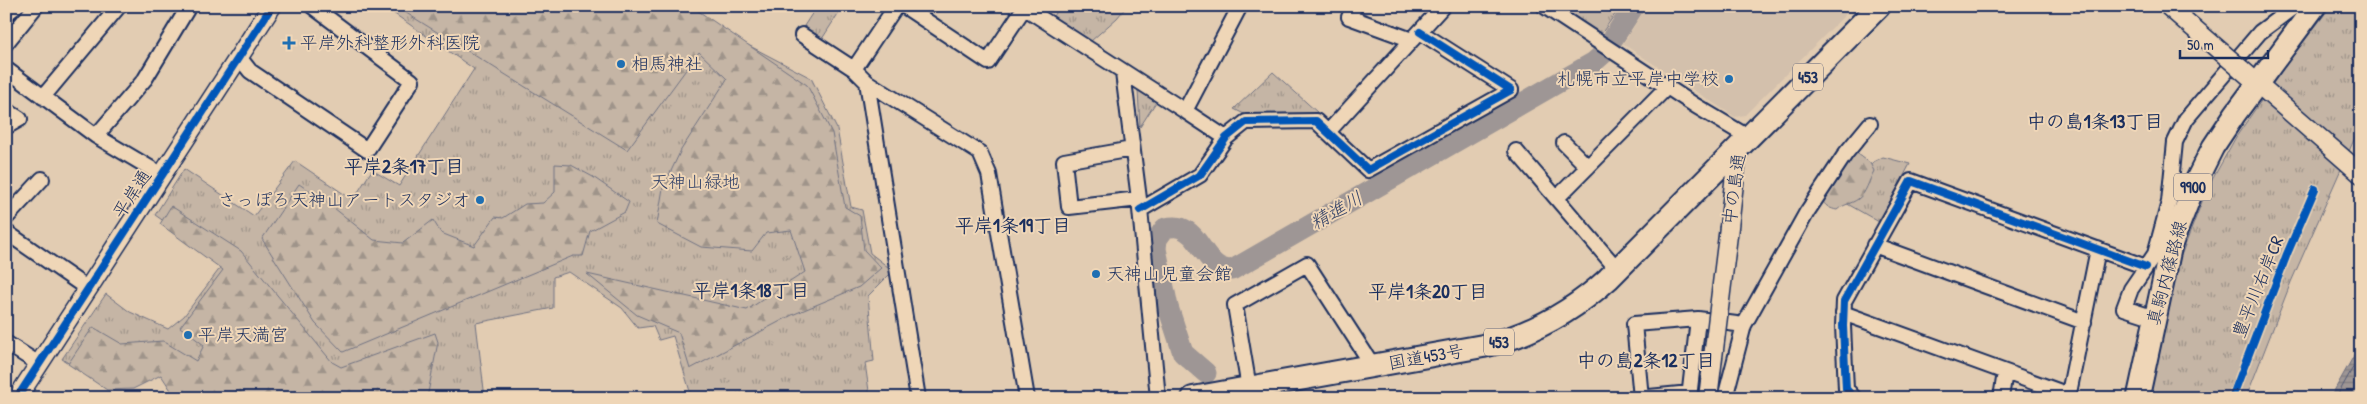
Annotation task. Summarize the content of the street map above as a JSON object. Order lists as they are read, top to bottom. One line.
{"streets":{"highway":["453","中の島通","国道453号"],"main road":["9900","真駒内篠路線"],"street":["平岸通"],"cycle path":["豊平川右岸CR"]},"crossings":[["中の島通","国道453号"]],"districts":["中の島1条13丁目","平岸2条17丁目","平岸1条19丁目","平岸1条18丁目","平岸1条20丁目","中の島2条12丁目"],"water":["精進川"],"parks":["天神山緑地"],"places":{"health":["平岸外科整形外科医院"],"other":["相馬神社","札幌市立平岸中学校","さっぽろ天神山アートスタジオ","天神山児童会館","平岸天満宮"]},"scale_bar":"50 m"}
